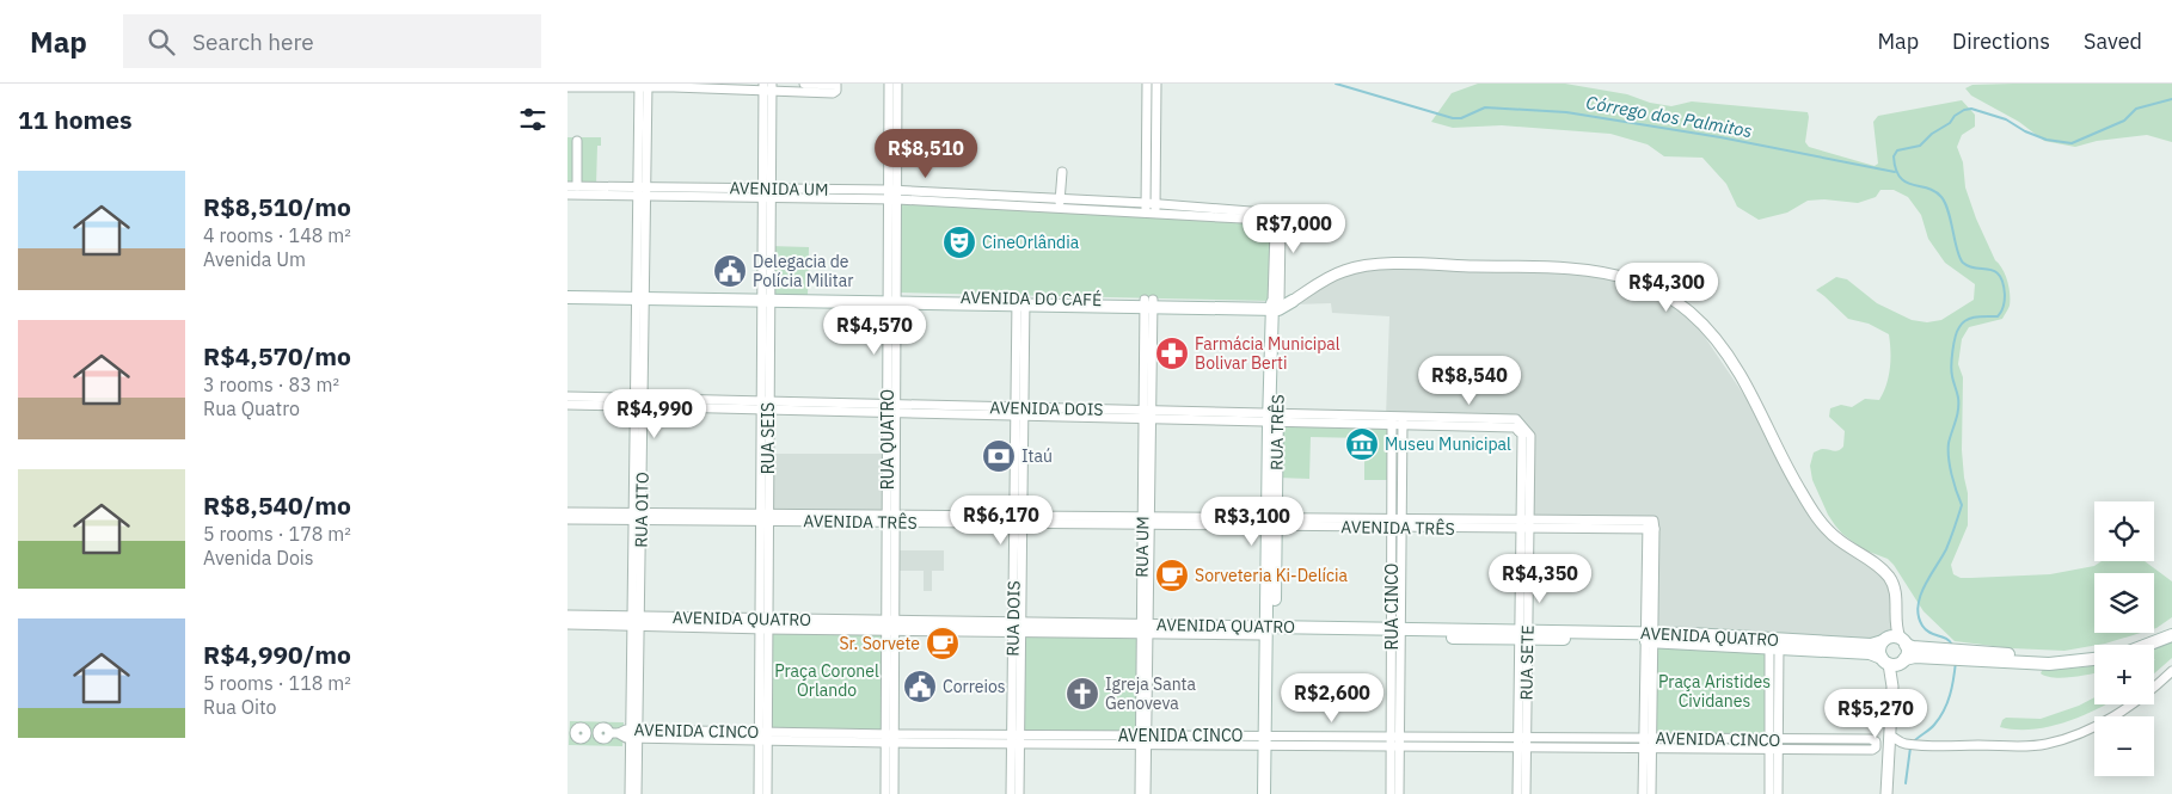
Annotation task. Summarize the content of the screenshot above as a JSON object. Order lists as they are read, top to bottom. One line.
{"streets":{"main road":["AVENIDA DO CAFÉ","RUA TRÊS","AVENIDA QUATRO"],"street":["AVENIDA UM","AVENIDA DOIS","RUA SEIS","RUA QUATRO","RUA OITO","AVENIDA TRÊS","RUA UM","RUA CINCO","RUA DOIS","RUA SETE","AVENIDA CINCO"]},"crossings":[["AVENIDA UM","RUA TRÊS"],["AVENIDA UM","RUA SEIS"],["AVENIDA UM","RUA QUATRO"],["AVENIDA UM","RUA OITO"],["AVENIDA DO CAFÉ","RUA TRÊS"],["AVENIDA DO CAFÉ","RUA SEIS"],["AVENIDA DO CAFÉ","RUA QUATRO"],["AVENIDA DO CAFÉ","RUA OITO"],["AVENIDA DO CAFÉ","RUA UM"],["AVENIDA DO CAFÉ","RUA DOIS"],["AVENIDA DOIS","RUA TRÊS"],["AVENIDA DOIS","RUA SEIS"],["AVENIDA DOIS","RUA QUATRO"],["AVENIDA DOIS","RUA OITO"],["AVENIDA DOIS","RUA UM"],["AVENIDA DOIS","RUA CINCO"],["AVENIDA DOIS","RUA DOIS"],["AVENIDA DOIS","RUA SETE"],["RUA TRÊS","AVENIDA TRÊS"],["RUA TRÊS","AVENIDA QUATRO"],["RUA TRÊS","AVENIDA CINCO"],["RUA SEIS","AVENIDA TRÊS"],["RUA SEIS","AVENIDA QUATRO"],["RUA SEIS","AVENIDA CINCO"],["RUA QUATRO","AVENIDA TRÊS"],["RUA QUATRO","AVENIDA QUATRO"],["RUA QUATRO","AVENIDA CINCO"],["RUA OITO","AVENIDA TRÊS"],["RUA OITO","AVENIDA QUATRO"],["RUA OITO","AVENIDA CINCO"],["AVENIDA TRÊS","RUA UM"],["AVENIDA TRÊS","RUA CINCO"],["AVENIDA TRÊS","AVENIDA QUATRO"],["AVENIDA TRÊS","RUA DOIS"],["AVENIDA TRÊS","RUA SETE"],["RUA UM","AVENIDA QUATRO"],["RUA UM","AVENIDA CINCO"],["RUA CINCO","AVENIDA QUATRO"],["RUA CINCO","AVENIDA CINCO"],["AVENIDA QUATRO","RUA DOIS"],["AVENIDA QUATRO","RUA SETE"],["RUA DOIS","AVENIDA CINCO"],["RUA SETE","AVENIDA CINCO"]],"water":["Córrego dos Palmitos"],"parks":["Praça Coronel Orlando","Praça Aristides Cividanes"],"places":{"theatre":["CineOrlândia"],"public building":["Delegacia de Polícia Militar","Correios"],"pharmacy":["Farmácia Municipal Bolivar Berti"],"museum":["Museu Municipal"],"bank":["Itaú"],"cafe":["Sorveteria Ki-Delícia","Sr. Sorvete"],"church":["Igreja Santa Genoveva"]},"page":{"header":"Map","search":"Search here","nav":["Map","Directions","Saved"],"heading":"11 homes","price":["R$8,510","R$7,000","R$4,300","R$4,570","R$8,540","R$4,990","R$6,170","R$3,100","R$4,350","R$2,600","R$5,270"],"list":[{"name":"R$8,510/mo","note":"4 rooms · 148 m² · Avenida Um"},{"name":"R$4,570/mo","note":"3 rooms · 83 m² · Rua Quatro"},{"name":"R$8,540/mo","note":"5 rooms · 178 m² · Avenida Dois"},{"name":"R$4,990/mo","note":"5 rooms · 118 m² · Rua Oito"}],"map_buttons":["+","−"]}}
